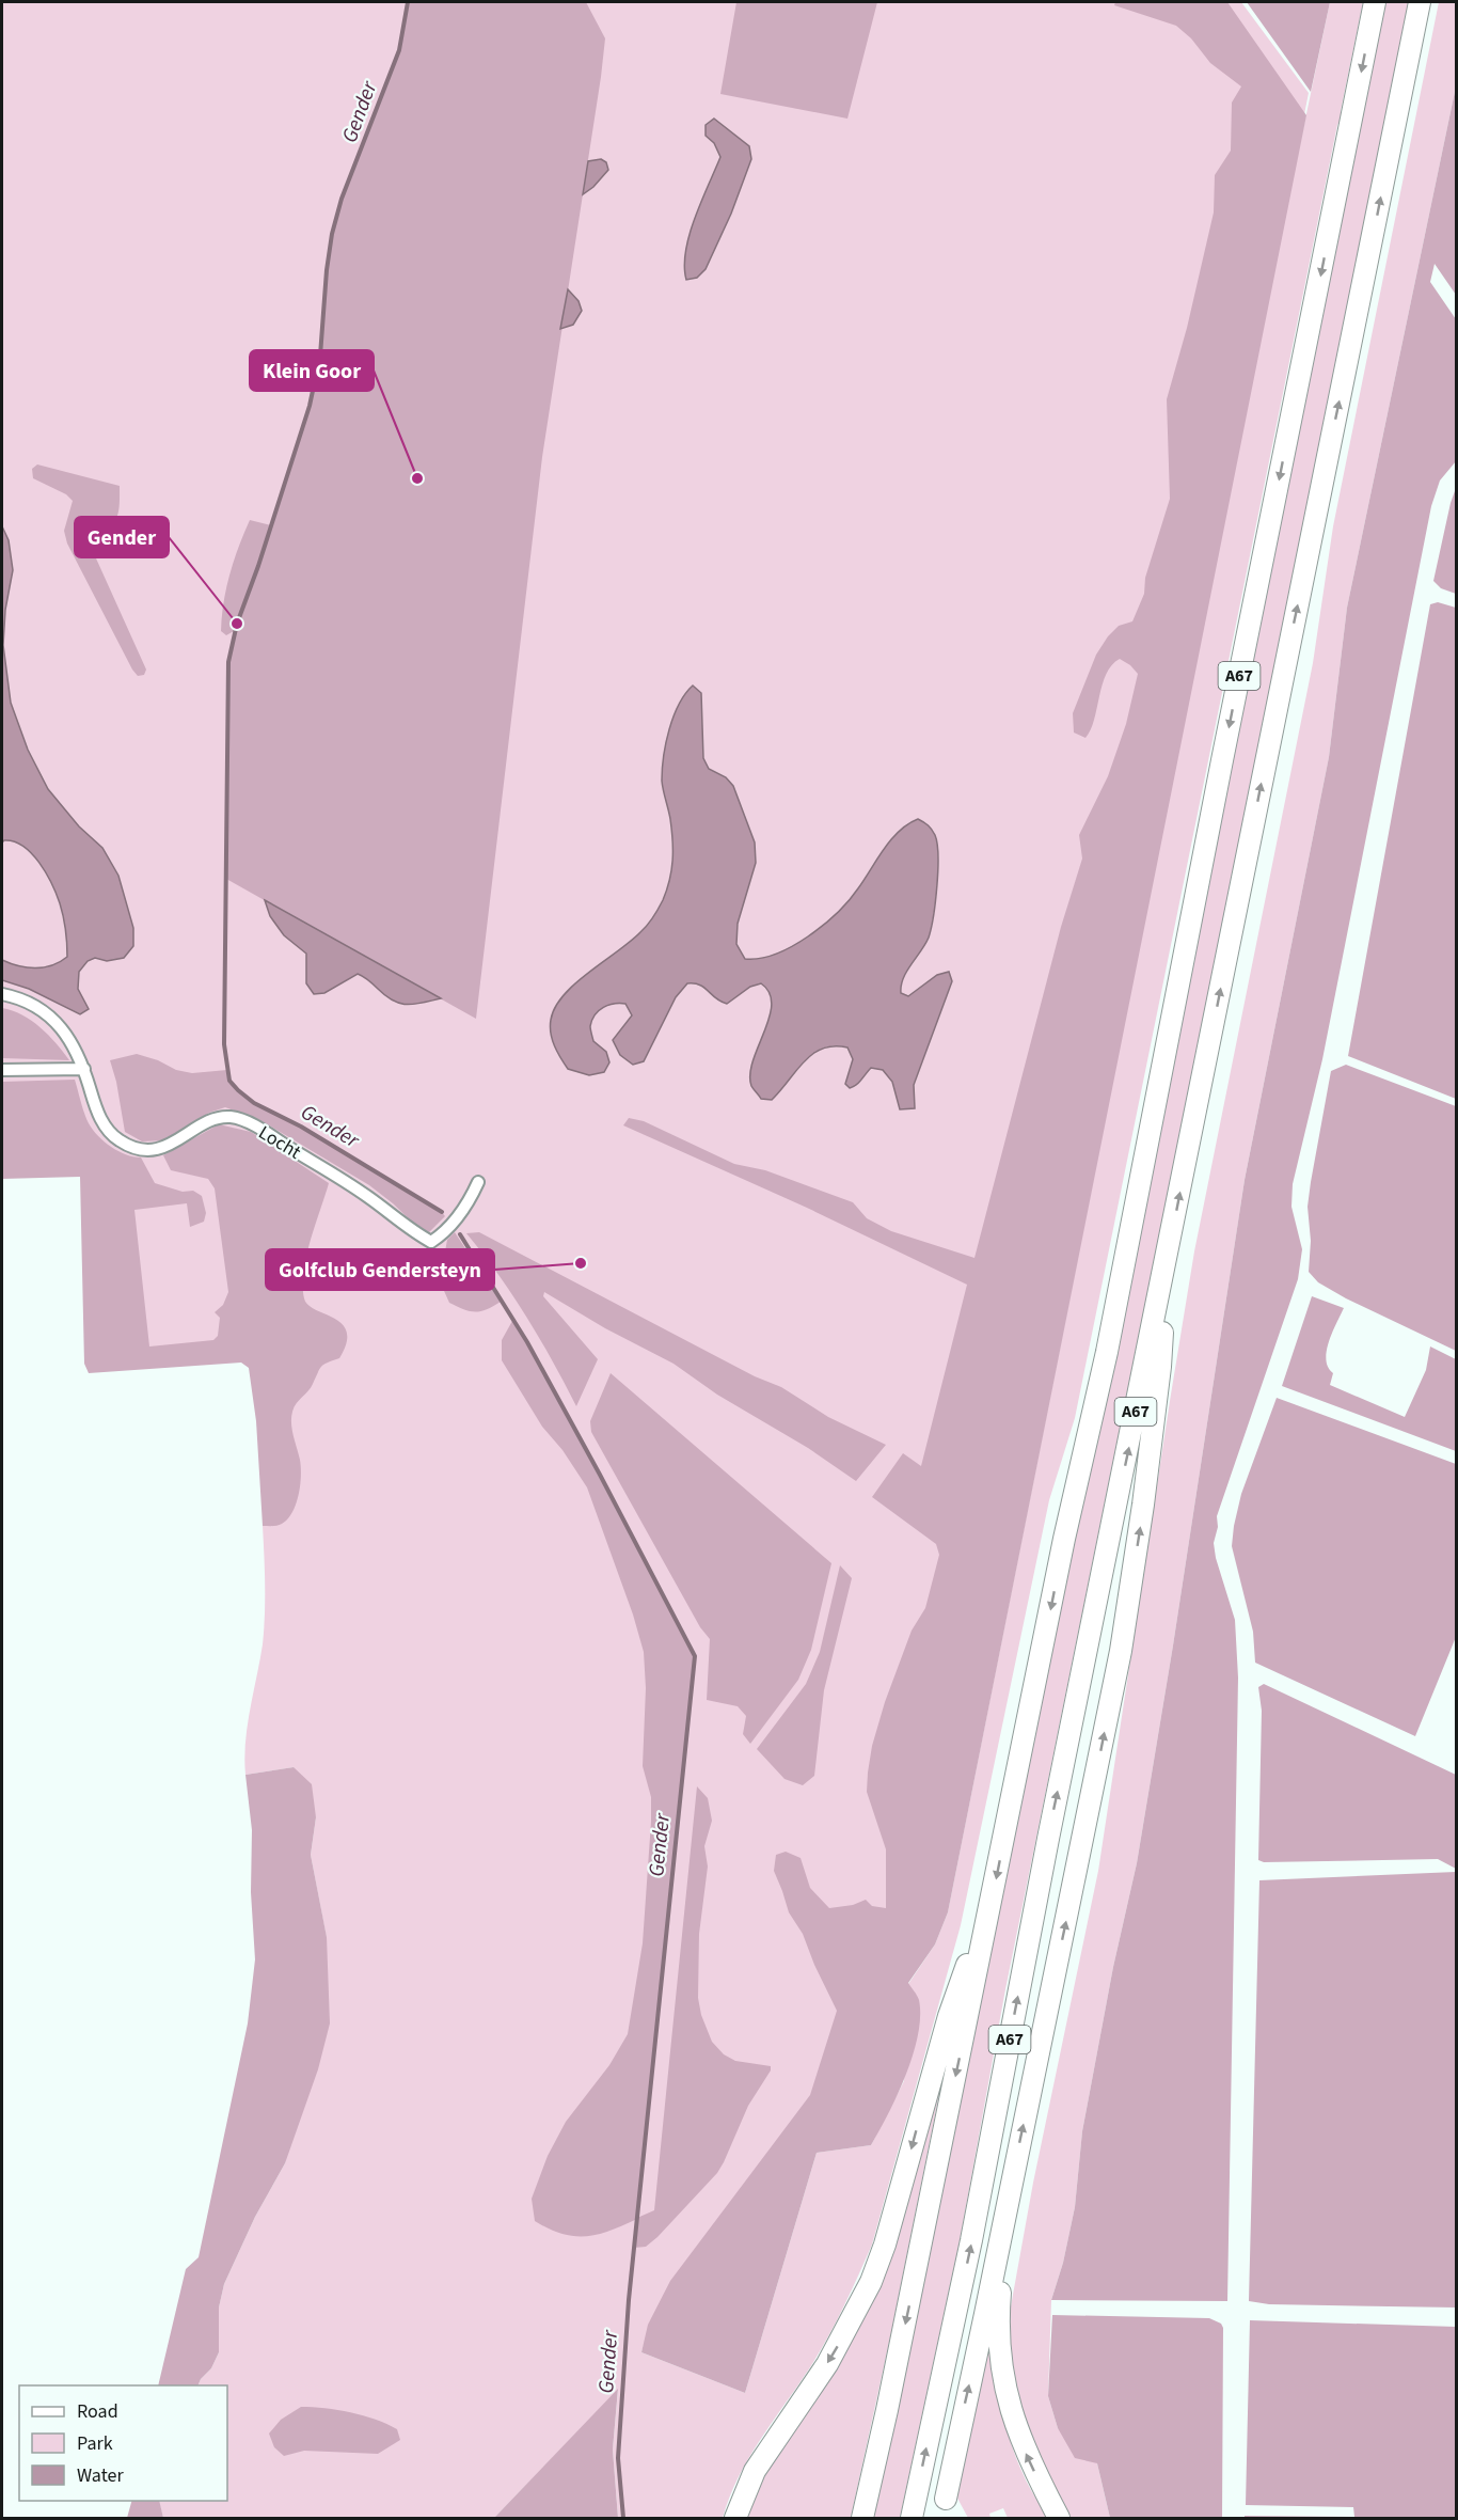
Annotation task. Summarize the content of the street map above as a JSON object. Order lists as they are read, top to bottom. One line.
{"streets":{"highway":["A67"],"street":["Locht"]},"water":["Gender"],"places":["Klein Goor","Gender","Golfclub Gendersteyn"],"legend":["Road","Park","Water"]}
